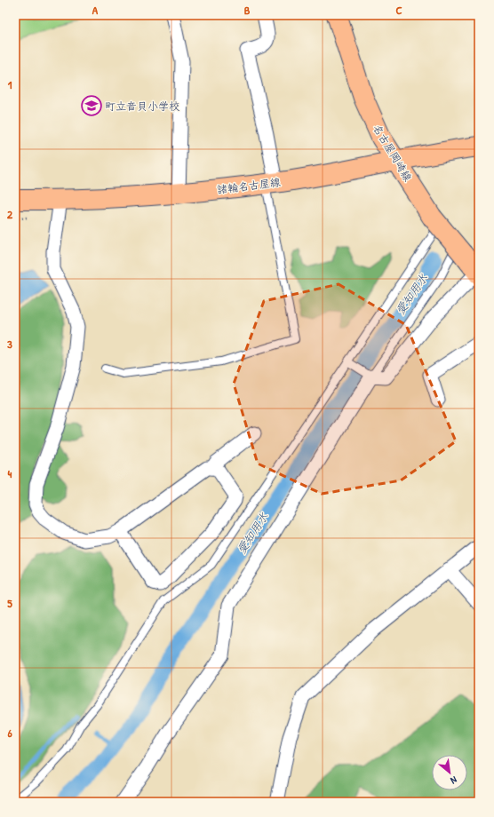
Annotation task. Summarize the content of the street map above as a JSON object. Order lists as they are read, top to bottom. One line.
{"streets":{"main road":["名古屋岡崎線","諸輪名古屋線"]},"crossings":[["名古屋岡崎線","諸輪名古屋線"]],"water":["愛知用水"],"places":{"school or university":["町立音貝小学校"]},"north":"bottom right","grid":{"columns":["A","B","C"],"rows":["1","2","3","4","5","6"]}}
